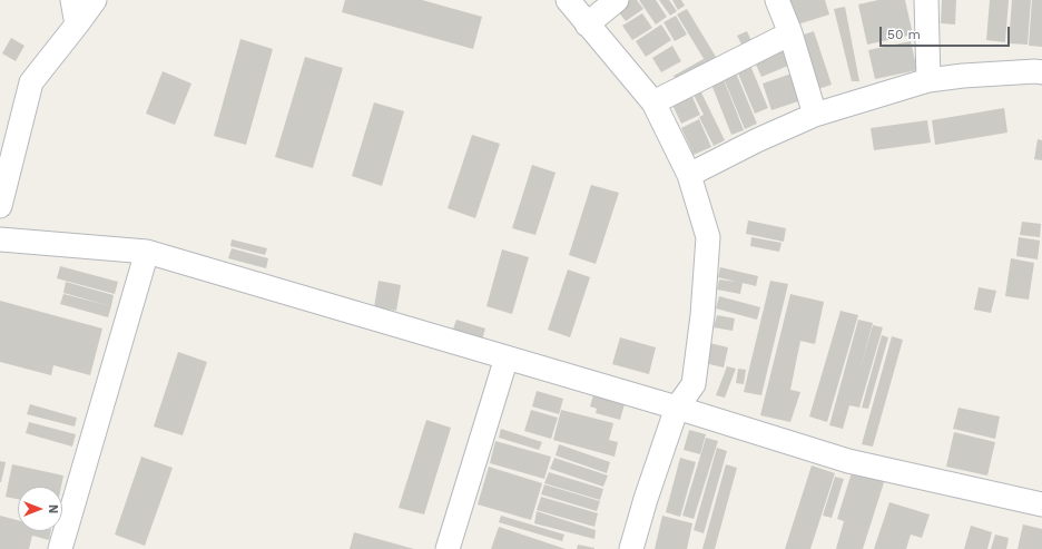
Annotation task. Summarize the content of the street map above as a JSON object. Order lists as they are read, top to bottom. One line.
{"scale_bar":"50 m","north":"right"}
